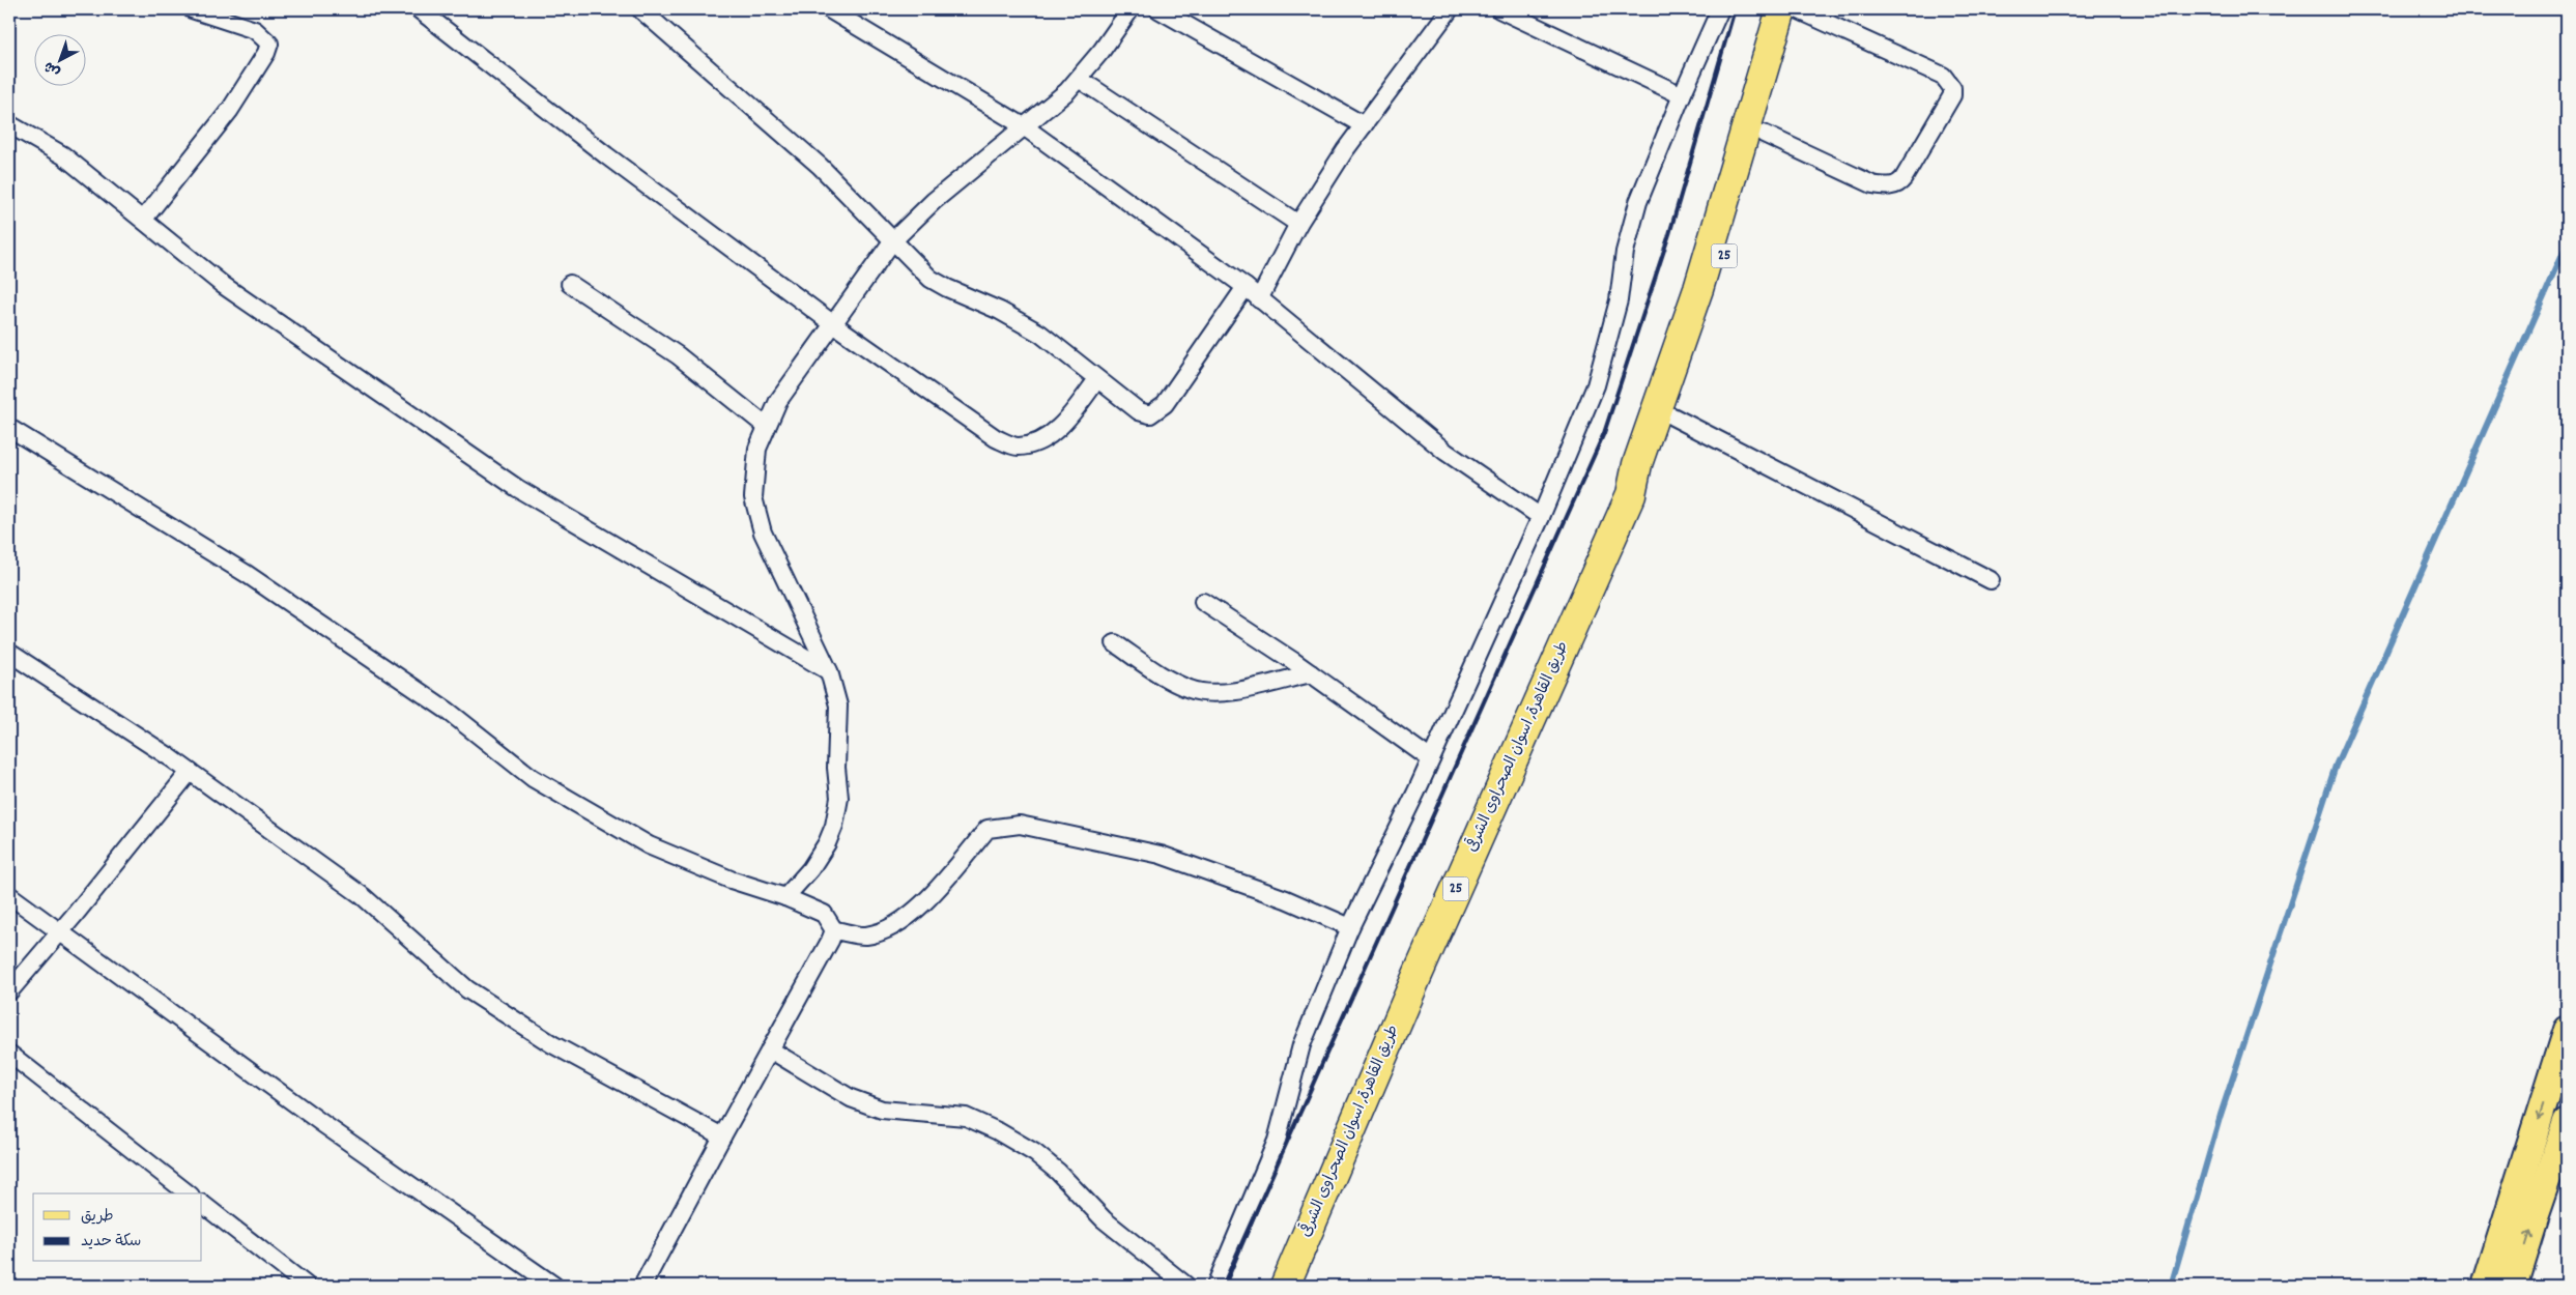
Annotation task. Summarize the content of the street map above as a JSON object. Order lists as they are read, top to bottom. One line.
{"streets":{"highway":["25","طريق القاهرة, اسوان الصحراوى الشرقى"]},"legend":["طريق","سكة حديد"],"north":"bottom left"}
